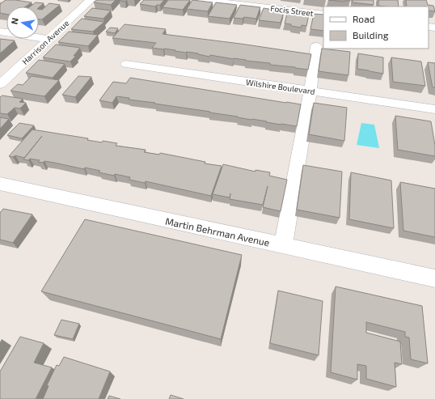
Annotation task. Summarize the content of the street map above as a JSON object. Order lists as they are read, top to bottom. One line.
{"streets":{"street":["Focis Street","Harrison Avenue","Wilshire Boulevard","Martin Behrman Avenue"]},"legend":["Road","Building"],"north":"left"}
